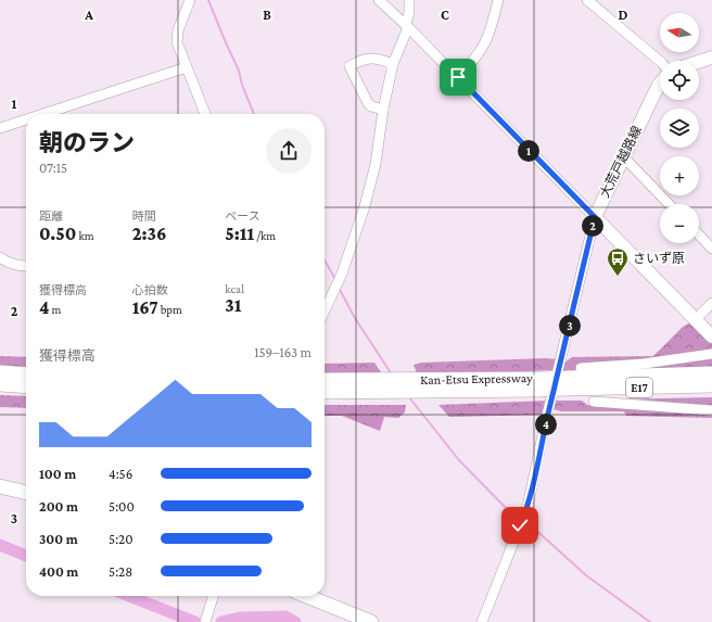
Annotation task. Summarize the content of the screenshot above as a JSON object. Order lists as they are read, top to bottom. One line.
{"streets":{"highway":["Kan-Etsu Expressway","E17"],"main road":["大荒戸越路線"]},"places":{"bus stop":["さいず原"]},"north":"left","page":{"map_buttons":["+","−"],"heading":["朝のラン","07:15"],"pins":["1","2","3","4"],"stats":[["距離","0.50 km"],["時間","2:36"],["ペース","5:11 /km"],["獲得標高","4 m"],["心拍数","167 bpm"],["kcal","31"]],"chart":["獲得標高","159–163 m"],"list":[{"name":"100 m","note":"4:56"},{"name":"200 m","note":"5:00"},{"name":"300 m","note":"5:20"},{"name":"400 m","note":"5:28"}]},"grid":{"columns":["A","B","C","D"],"rows":["1","2","3"]}}
